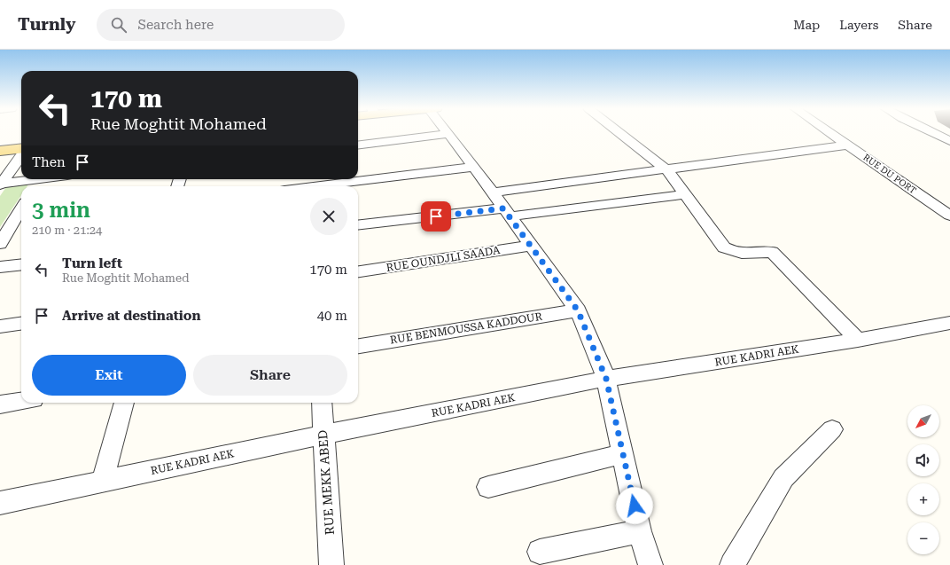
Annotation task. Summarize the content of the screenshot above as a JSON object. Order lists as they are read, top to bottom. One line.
{"streets":{"street":["RUE DU PORT","RUE OUNDJLI SAADA","RUE BENMOUSSA KADDOUR","RUE KADRI AEK","RUE MEKK ABED"]},"crossings":[["RUE KADRI AEK","RUE MEKK ABED"]],"north":"bottom left","page":{"header":"Turnly","search":"Search here","nav":["Map","Layers","Share"],"turn":["170 m","Rue Moghtit Mohamed"],"then":"Then","heading":["3 min","210 m · 21:24"],"list":[{"name":"Turn left","note":"Rue Moghtit Mohamed","value":"170 m"},{"name":"Arrive at destination","value":"40 m"}],"buttons":["Exit","Share"],"map_buttons":["+","−"]}}
